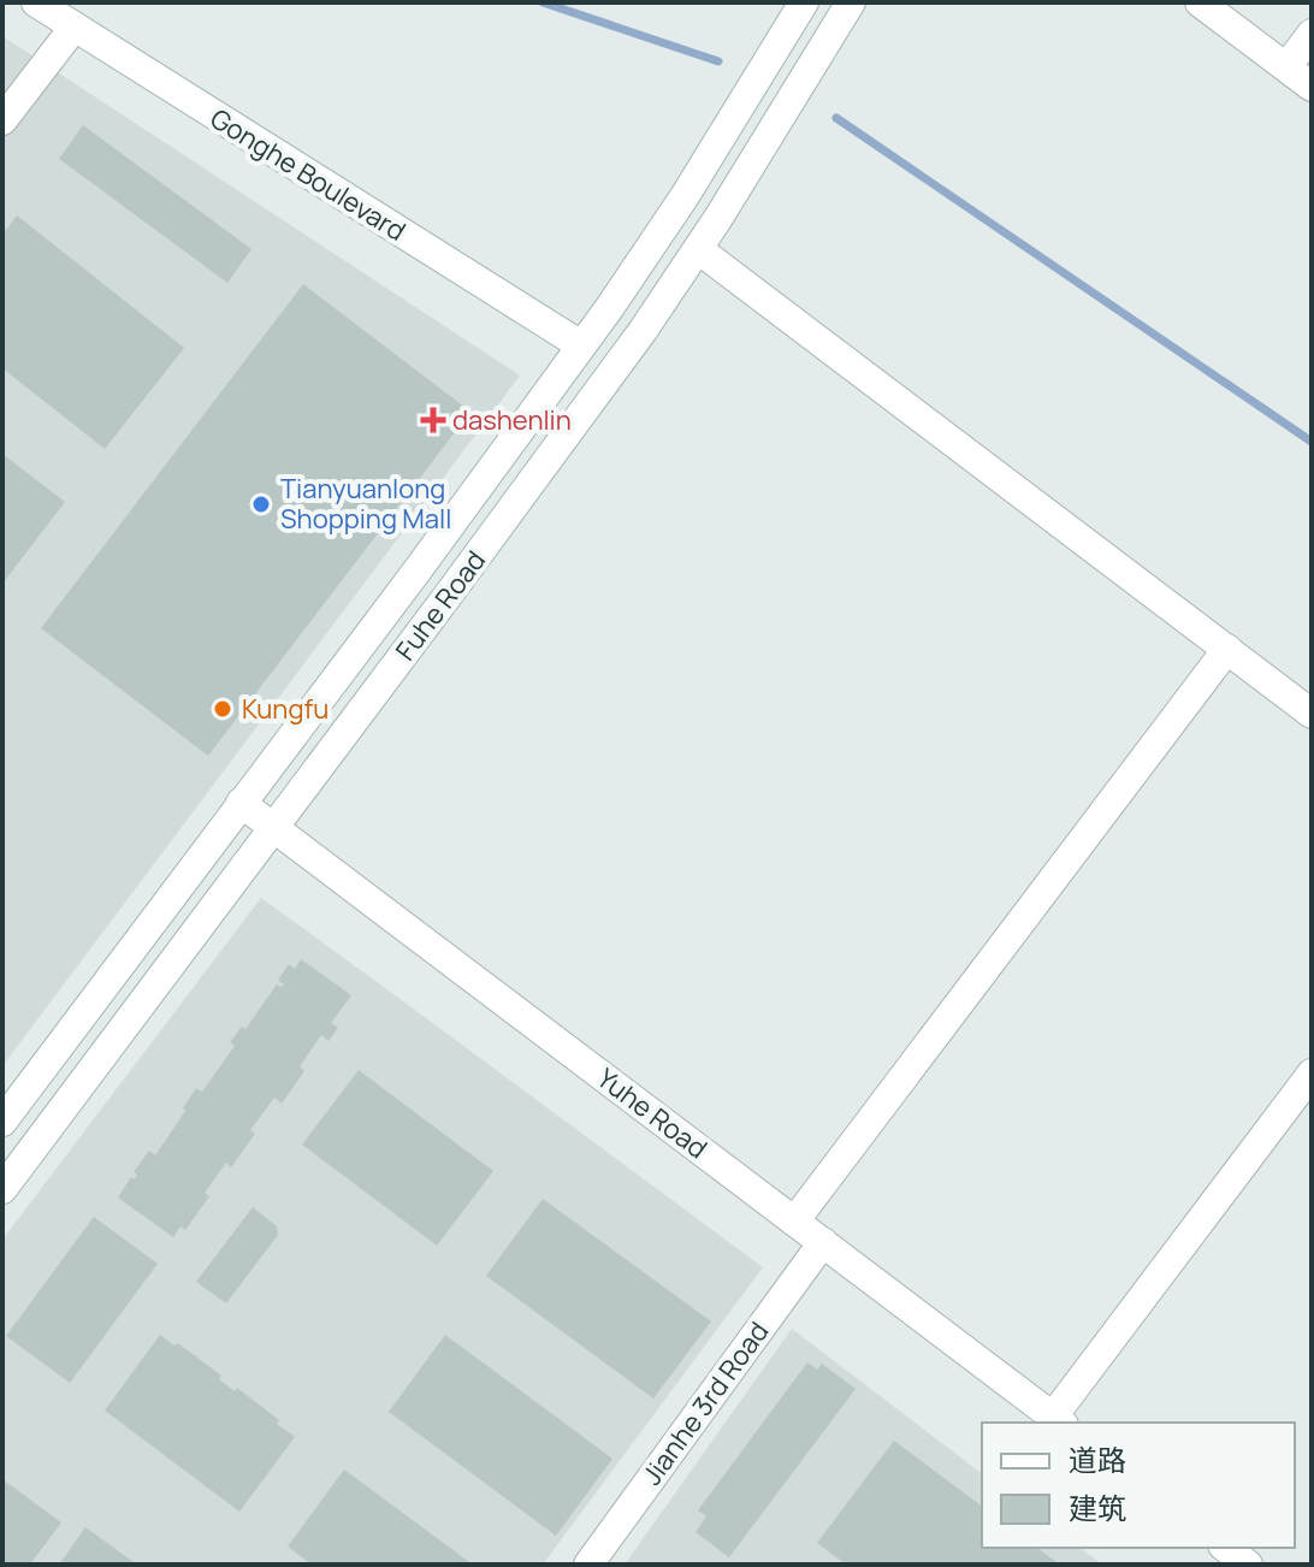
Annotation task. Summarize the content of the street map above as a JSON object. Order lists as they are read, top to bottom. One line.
{"streets":{"street":["Gonghe Boulevard","Fuhe Road","Yuhe Road","Jianhe 3rd Road"]},"crossings":[["Gonghe Boulevard","Fuhe Road"],["Fuhe Road","Yuhe Road"],["Yuhe Road","Jianhe 3rd Road"]],"places":{"health":["dashenlin"],"other":["Tianyuanlong Shopping Mall","Kungfu"]},"legend":["道路","建筑"]}
